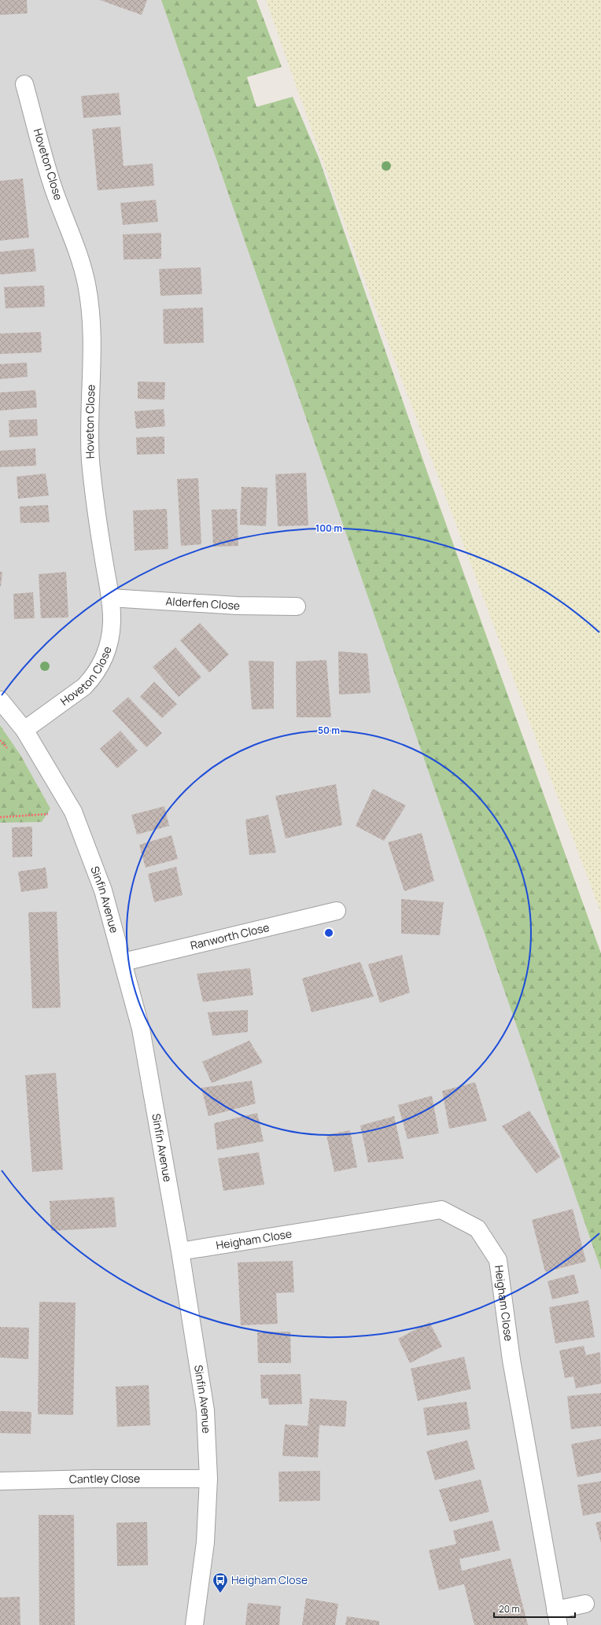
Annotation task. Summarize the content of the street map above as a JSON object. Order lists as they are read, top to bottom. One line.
{"streets":{"street":["Hoveton Close","Alderfen Close","Sinfin Avenue","Ranworth Close","Heigham Close","Cantley Close"]},"crossings":[["Hoveton Close","Alderfen Close"],["Hoveton Close","Sinfin Avenue"],["Sinfin Avenue","Ranworth Close"],["Sinfin Avenue","Heigham Close"],["Sinfin Avenue","Cantley Close"]],"places":{"bus stop":["Heigham Close"]},"scale_bar":"20 m","rings":["100 m","50 m"]}
